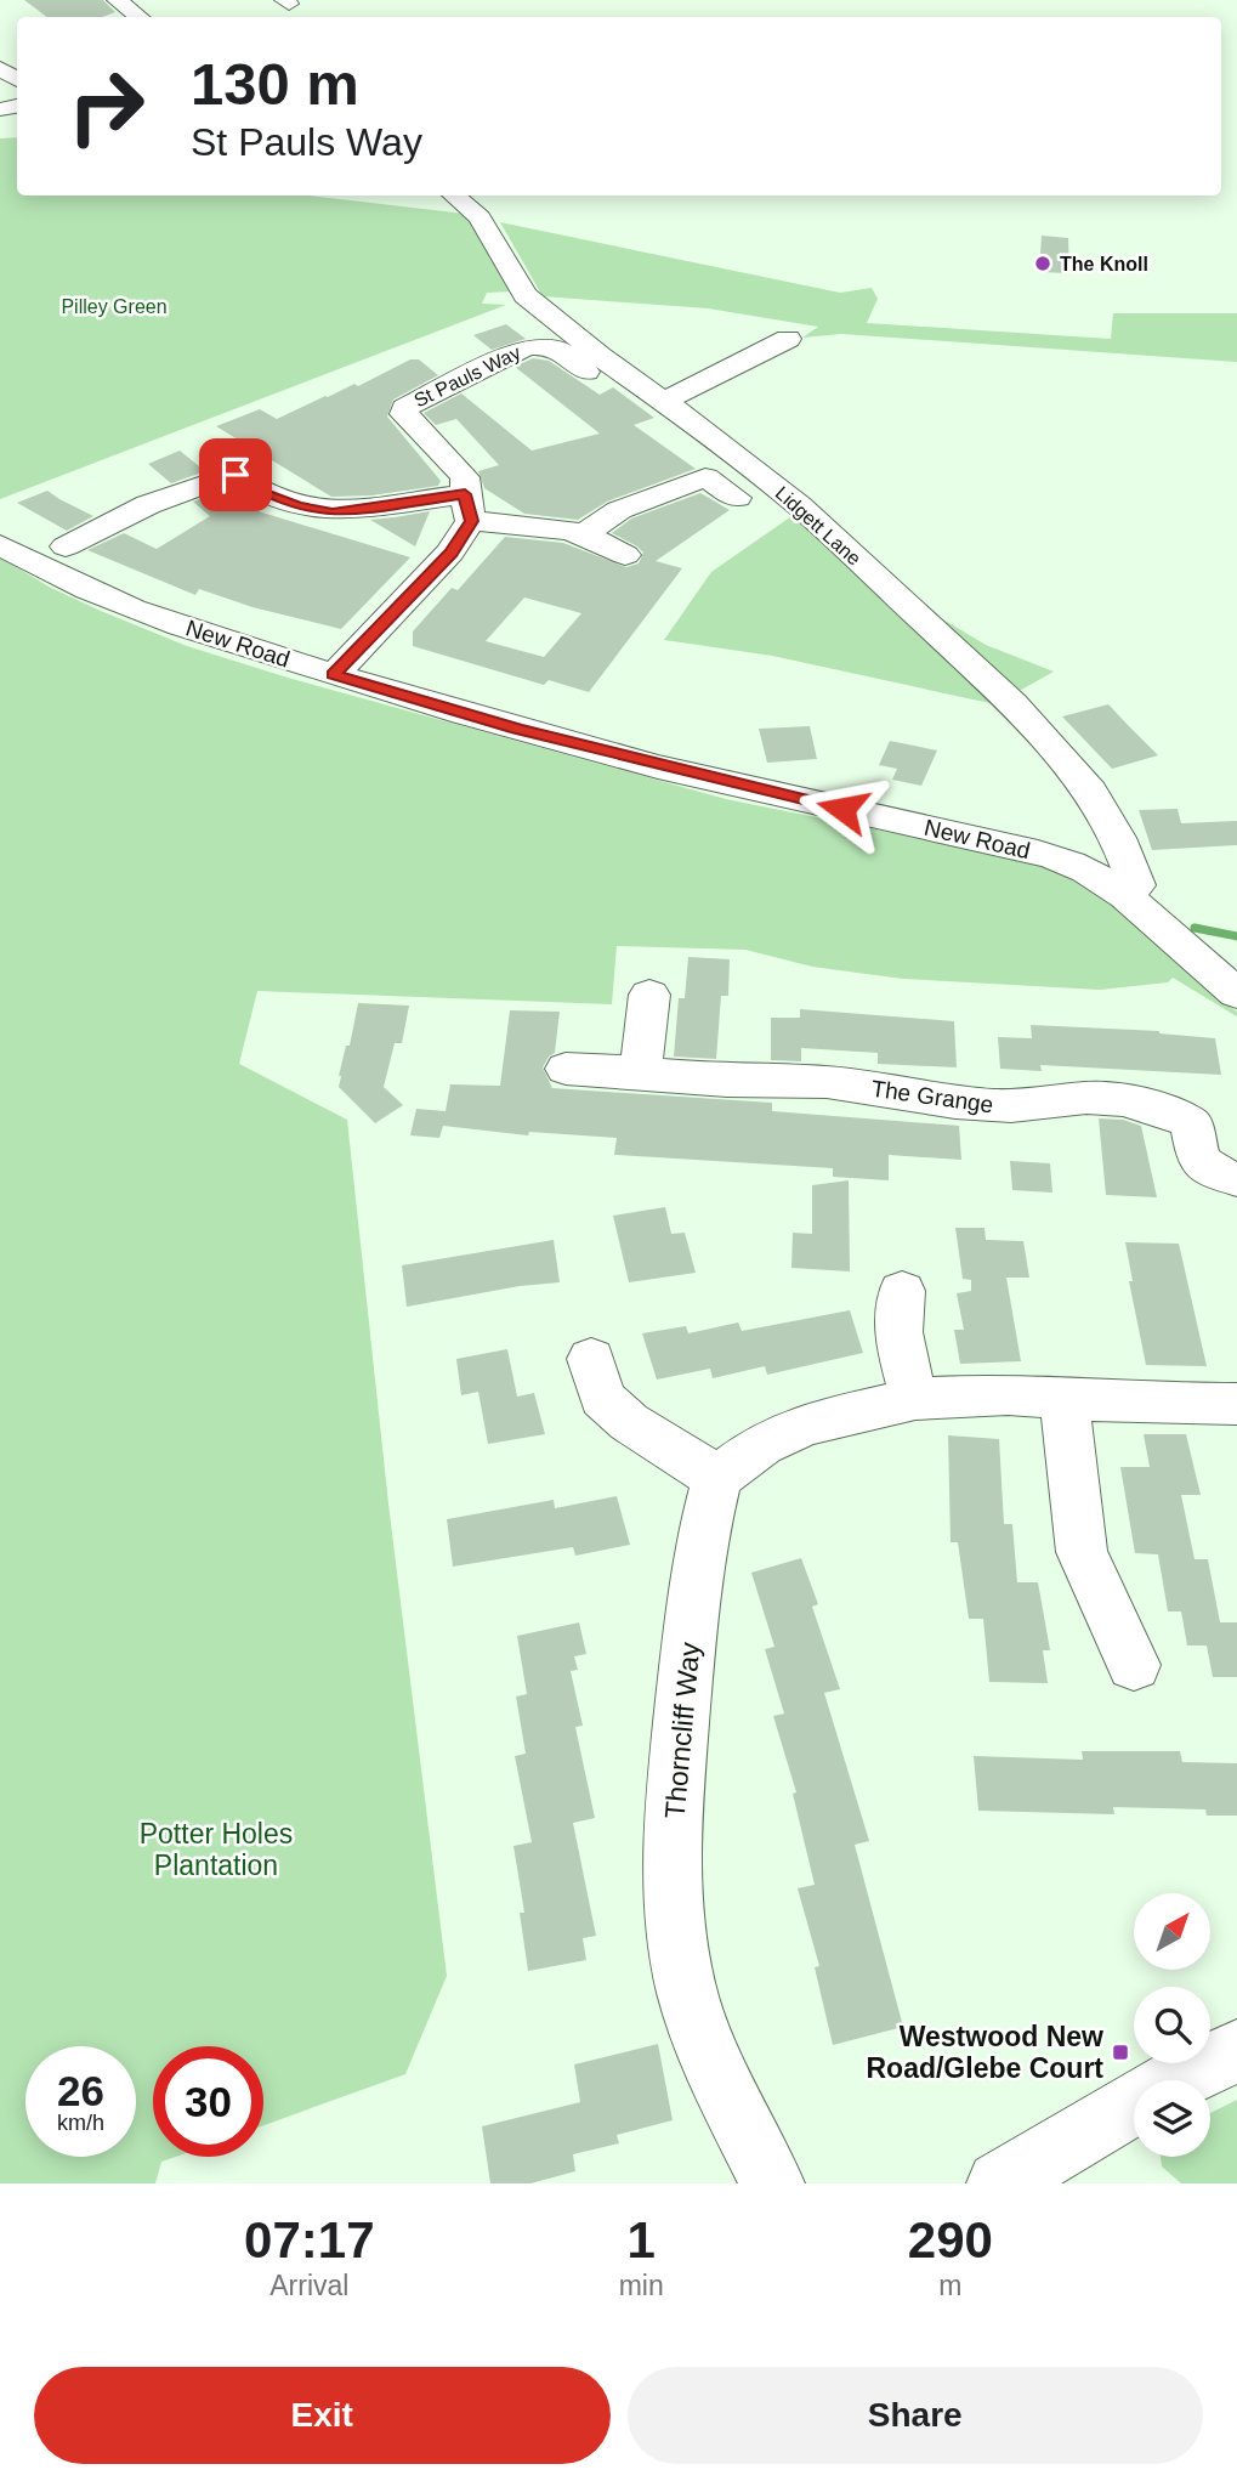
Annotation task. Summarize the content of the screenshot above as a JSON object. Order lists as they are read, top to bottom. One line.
{"streets":{"street":["St Pauls Way","Lidgett Lane","New Road","The Grange","Thorncliff Way"]},"crossings":[["Lidgett Lane","New Road"]],"parks":["Pilley Green","Potter Holes Plantation"],"places":{"other":["The Knoll"],"transit":["Westwood New Road/Glebe Court"]},"north":"top right","page":{"turn":["130 m","St Pauls Way"],"speed":"26 km/h","limit":"30","eta":["07:17","Arrival","1","min","290","m"],"buttons":["Exit","Share"]}}
